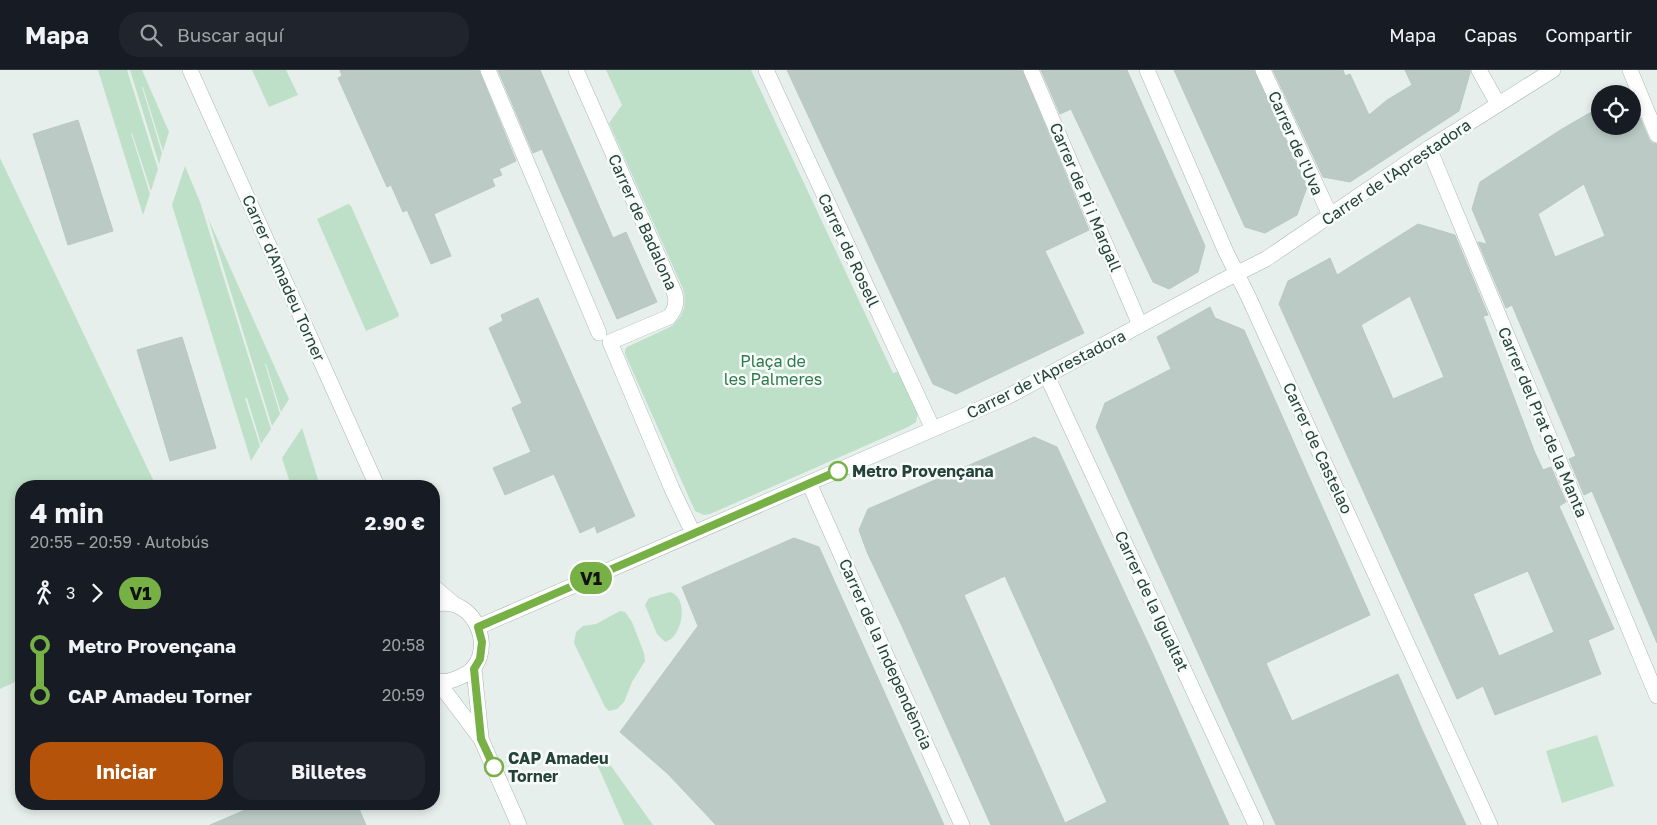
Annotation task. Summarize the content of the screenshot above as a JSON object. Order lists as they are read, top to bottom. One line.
{"streets":{"street":["Carrer de l'Uva","Carrer de l'Aprestadora","Carrer de Pi i Margall","Carrer de Badalona","Carrer de Rosell","Carrer d'Amadeu Torner","Carrer del Prat de la Manta","Carrer de Castelao","Carrer de la Igualtat","Carrer de la Independència"]},"crossings":[["Carrer de l'Uva","Carrer de l'Aprestadora"],["Carrer de l'Aprestadora","Carrer de Pi i Margall"],["Carrer de l'Aprestadora","Carrer de Badalona"],["Carrer de l'Aprestadora","Carrer de Rosell"],["Carrer de l'Aprestadora","Carrer del Prat de la Manta"],["Carrer de l'Aprestadora","Carrer de Castelao"],["Carrer de l'Aprestadora","Carrer de la Igualtat"],["Carrer de l'Aprestadora","Carrer de la Independència"]],"parks":["Plaça de les Palmeres"],"places":["Metro Provençana","CAP Amadeu Torner"],"lines":["bus line V1"],"page":{"header":"Mapa","search":"Buscar aquí","nav":["Mapa","Capas","Compartir"],"on_map":"V1","heading":["4 min","20:55 – 20:59 · Autobús","2.90 €"],"legs":["3","V1"],"list":[{"name":"Metro Provençana","value":"20:58"},{"name":"CAP Amadeu Torner","value":"20:59"}],"buttons":["Iniciar","Billetes"]}}
